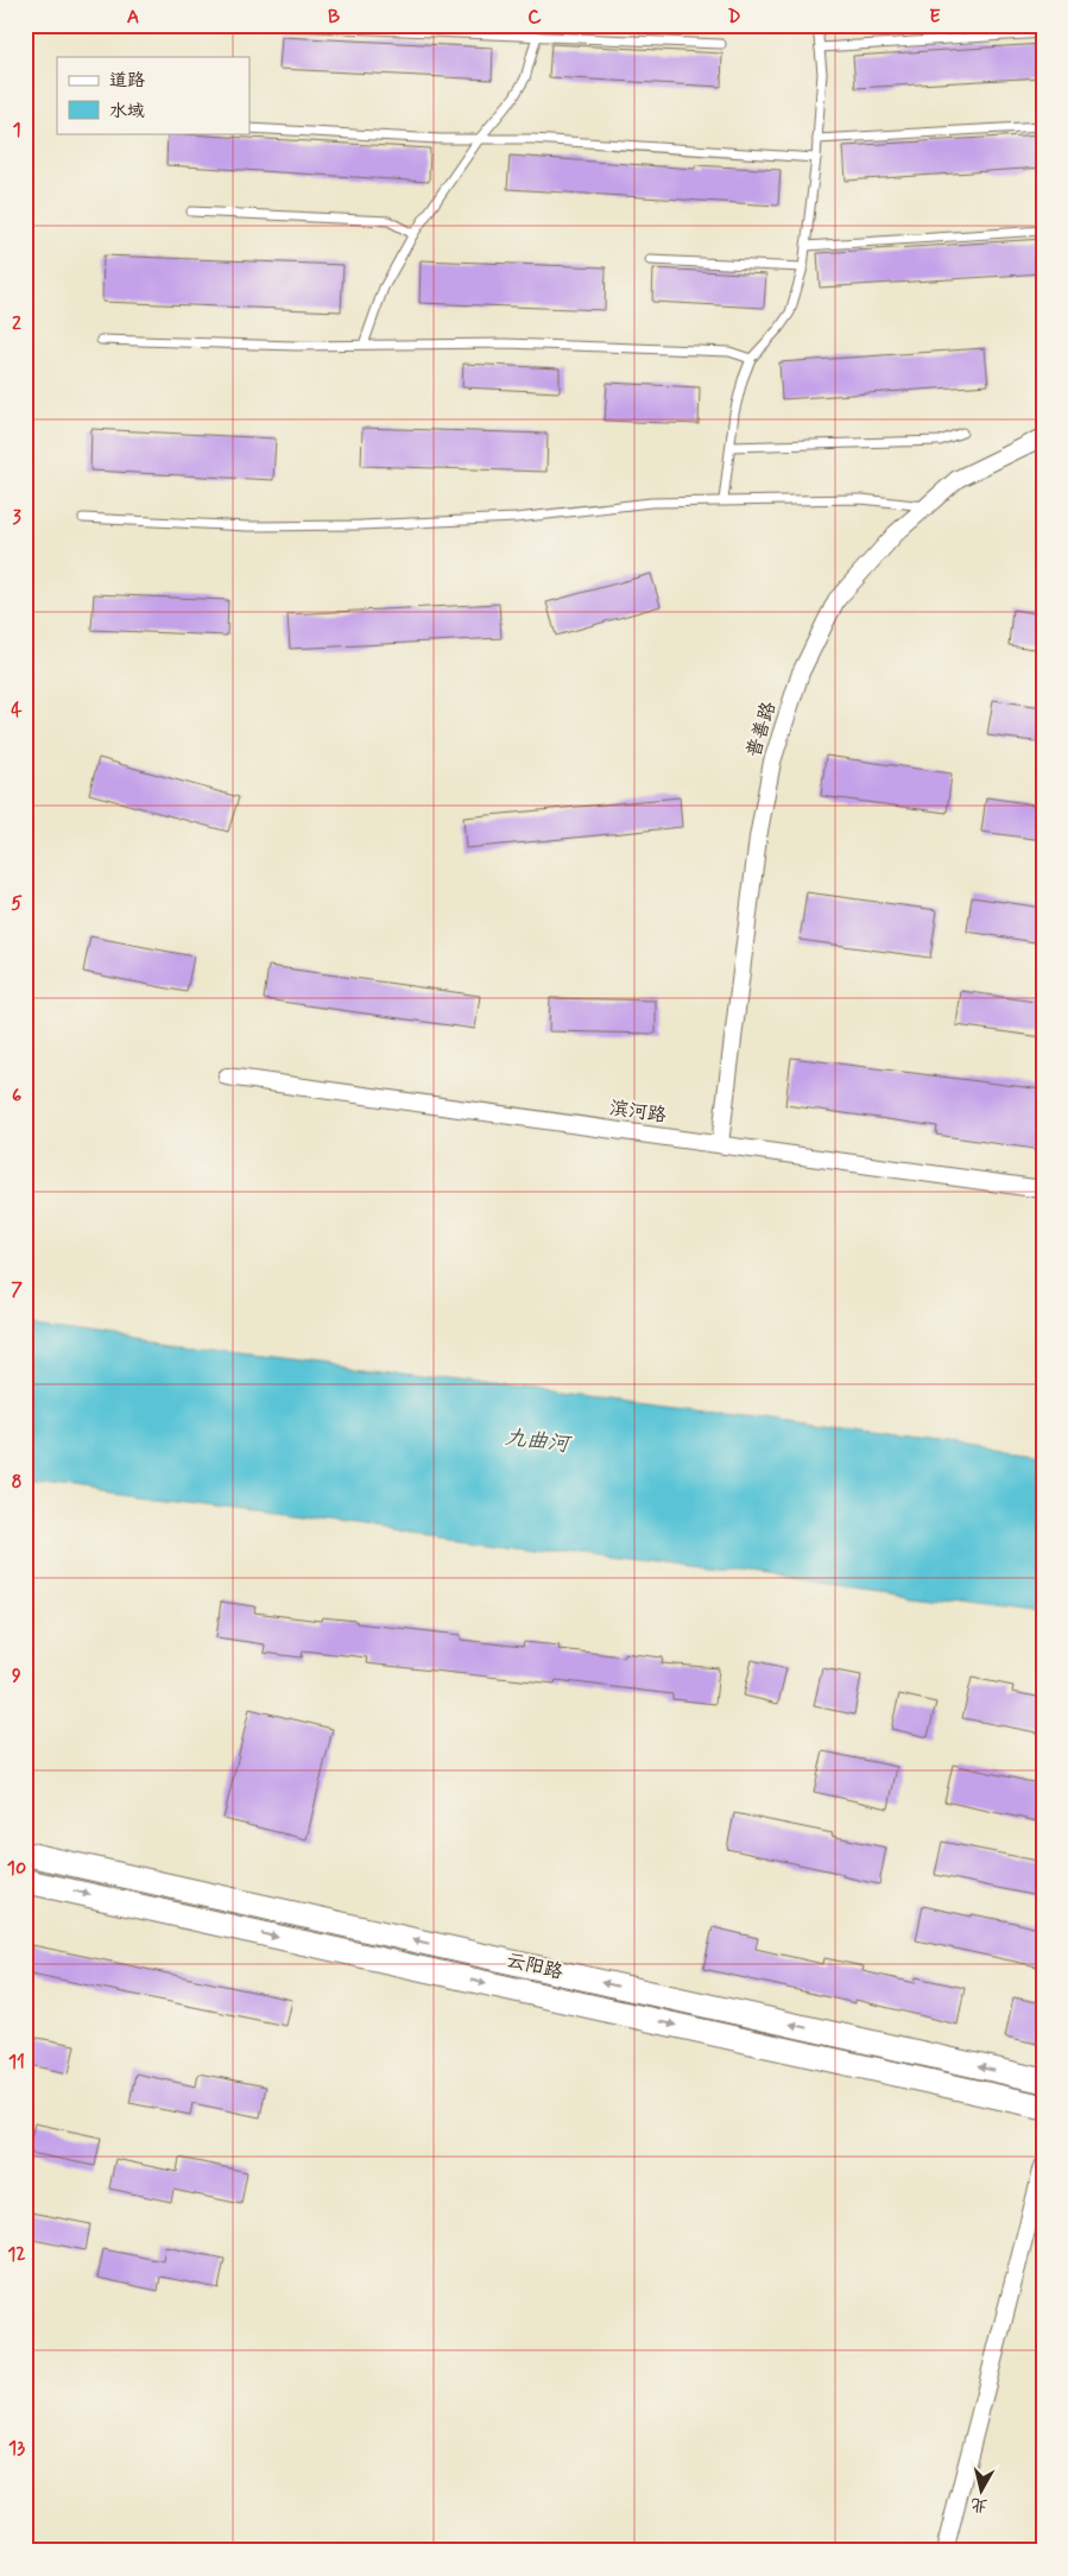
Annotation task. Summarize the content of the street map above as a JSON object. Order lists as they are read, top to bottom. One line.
{"streets":{"street":["普善路","滨河路","云阳路"]},"crossings":[["普善路","滨河路"]],"water":["九曲河"],"legend":["道路","水域"],"north":"bottom","grid":{"columns":["A","B","C","D","E"],"rows":["1","2","3","4","5","6","7","8","9","10","11","12","13"]}}
